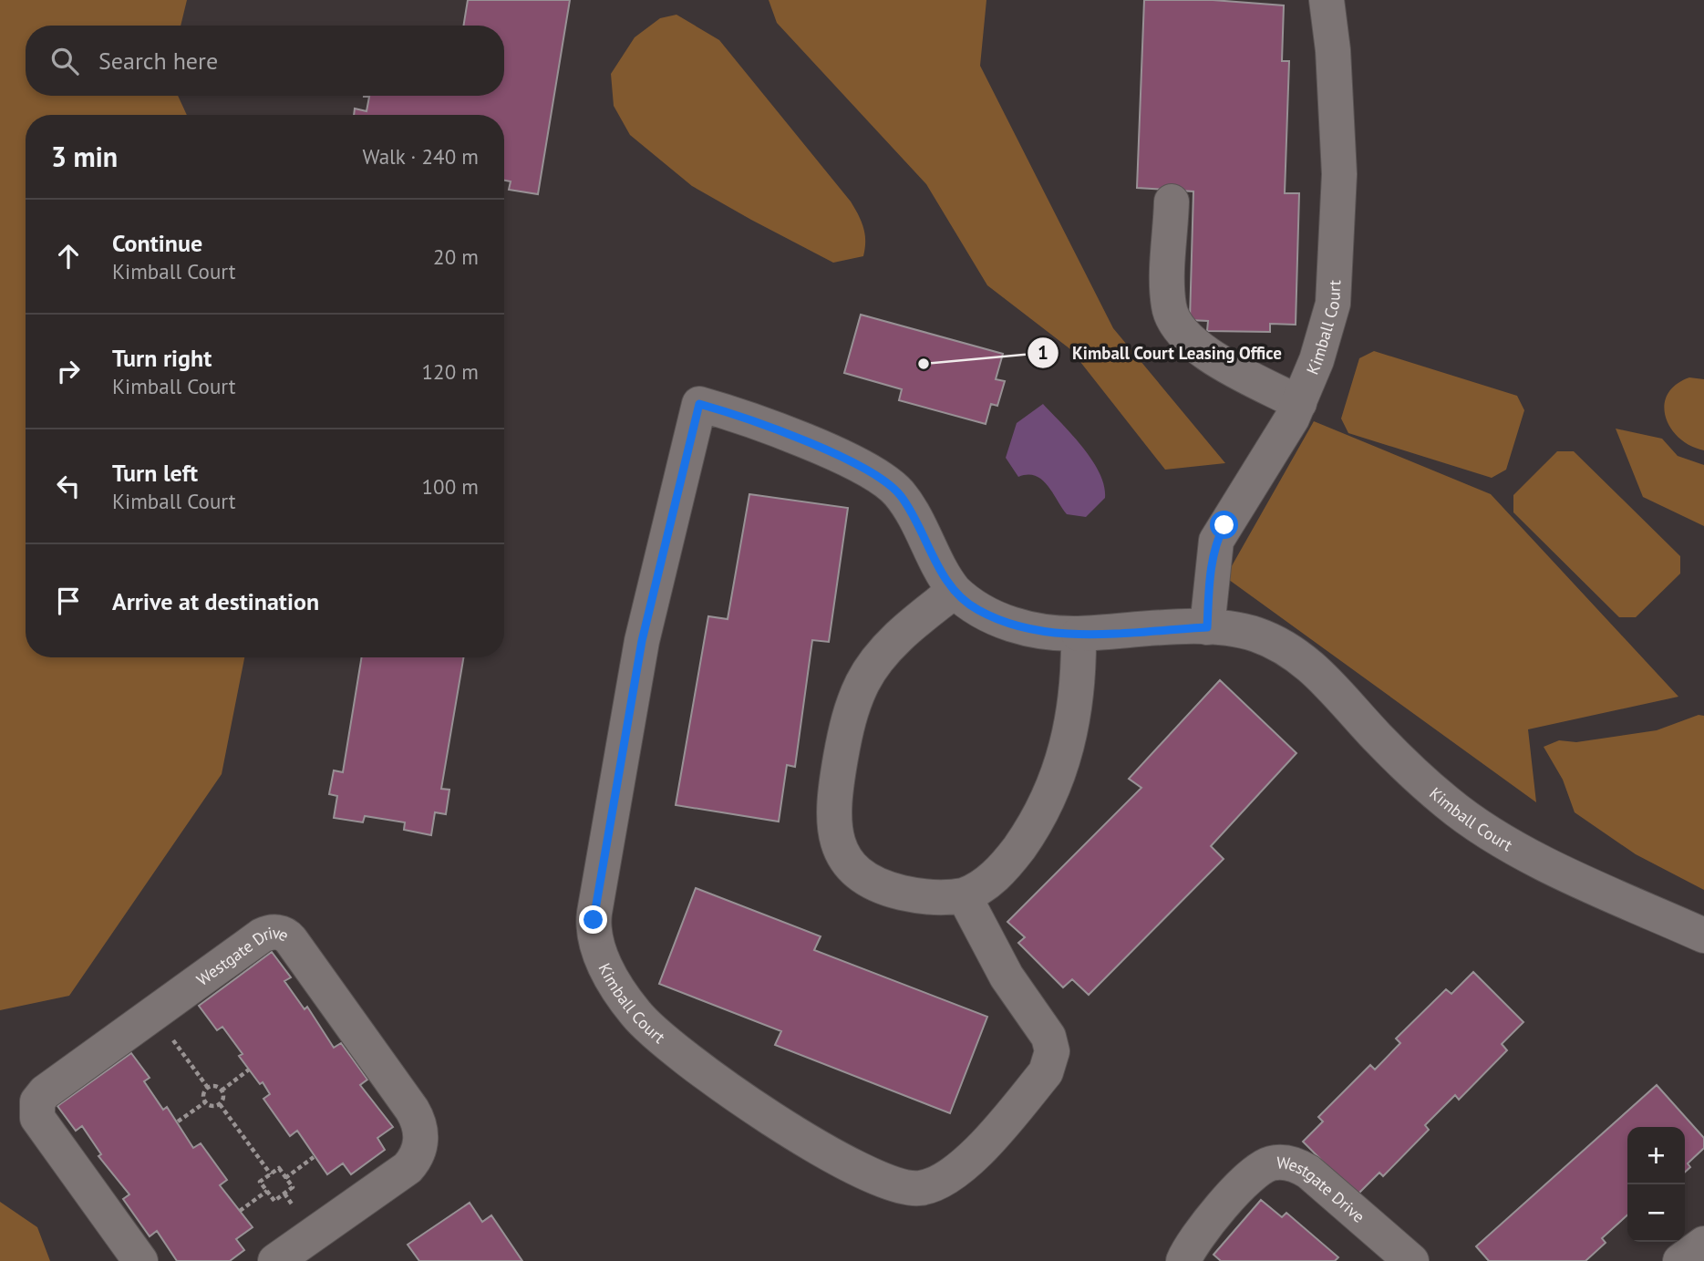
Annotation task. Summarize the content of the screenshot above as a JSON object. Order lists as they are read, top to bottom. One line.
{"streets":{"street":["Kimball Court","Westgate Drive"]},"places":["Kimball Court Leasing Office"],"page":{"search":"Search here","heading":["3 min","Walk · 240 m"],"list":[["Continue","Kimball Court","20 m"],["Turn right","Kimball Court","120 m"],["Turn left","Kimball Court","100 m"],"Arrive at destination"],"map_buttons":["+","−"]}}
